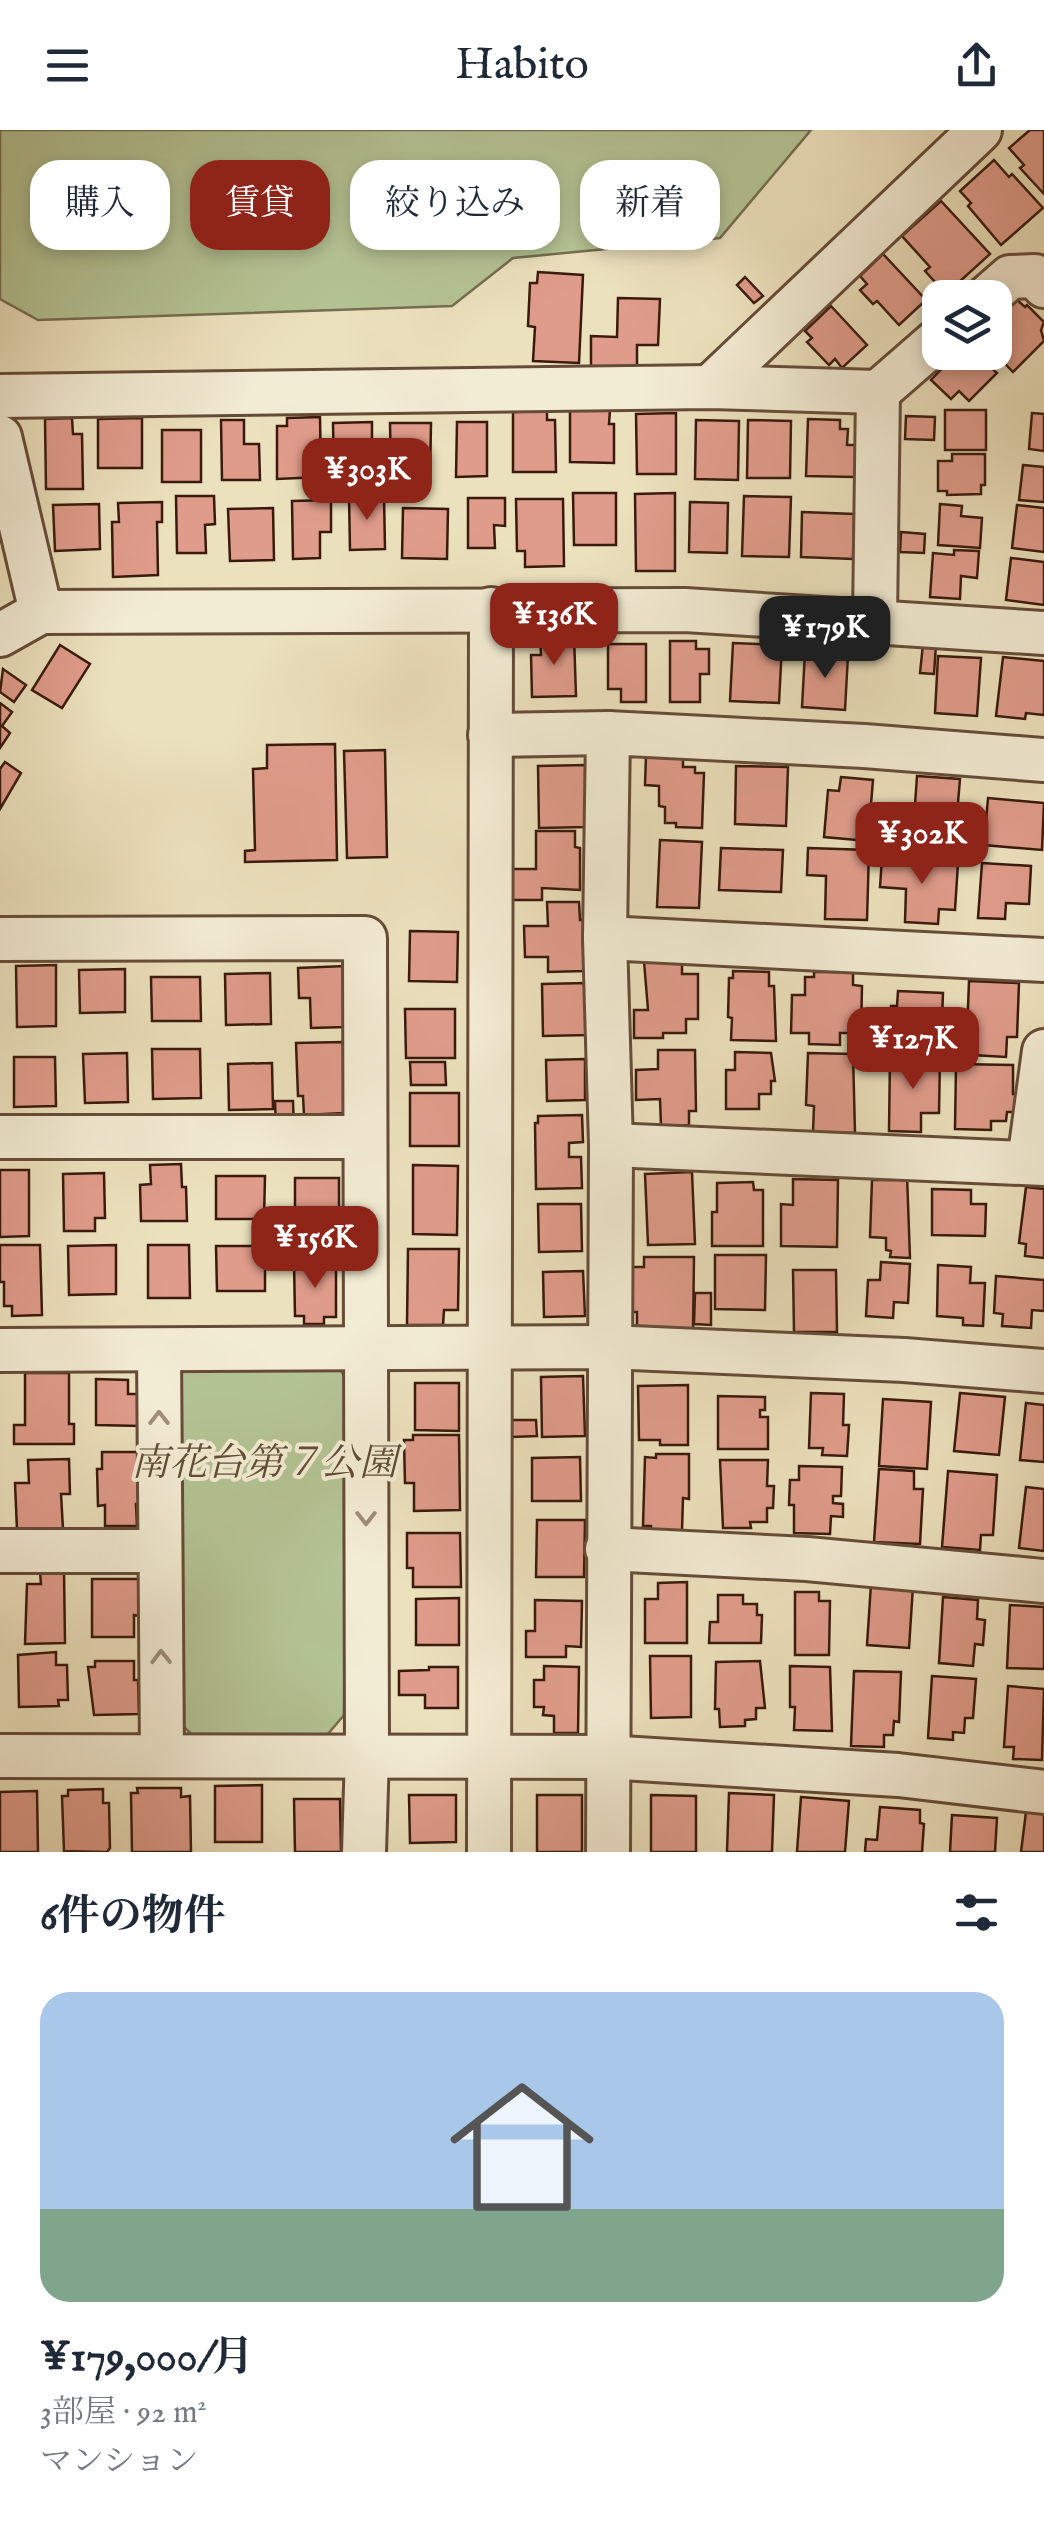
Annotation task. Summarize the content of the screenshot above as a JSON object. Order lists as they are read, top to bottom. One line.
{"parks":["南花台第７公園"],"page":{"header":"Habito","chip":["購入","賃貸","絞り込み","新着"],"price":["¥303K","¥136K","¥179K","¥302K","¥127K","¥156K"],"heading":"6件の物件","list":[{"name":"¥179,000/月","note":"3部屋 · 92 m² · マンション"}]}}
